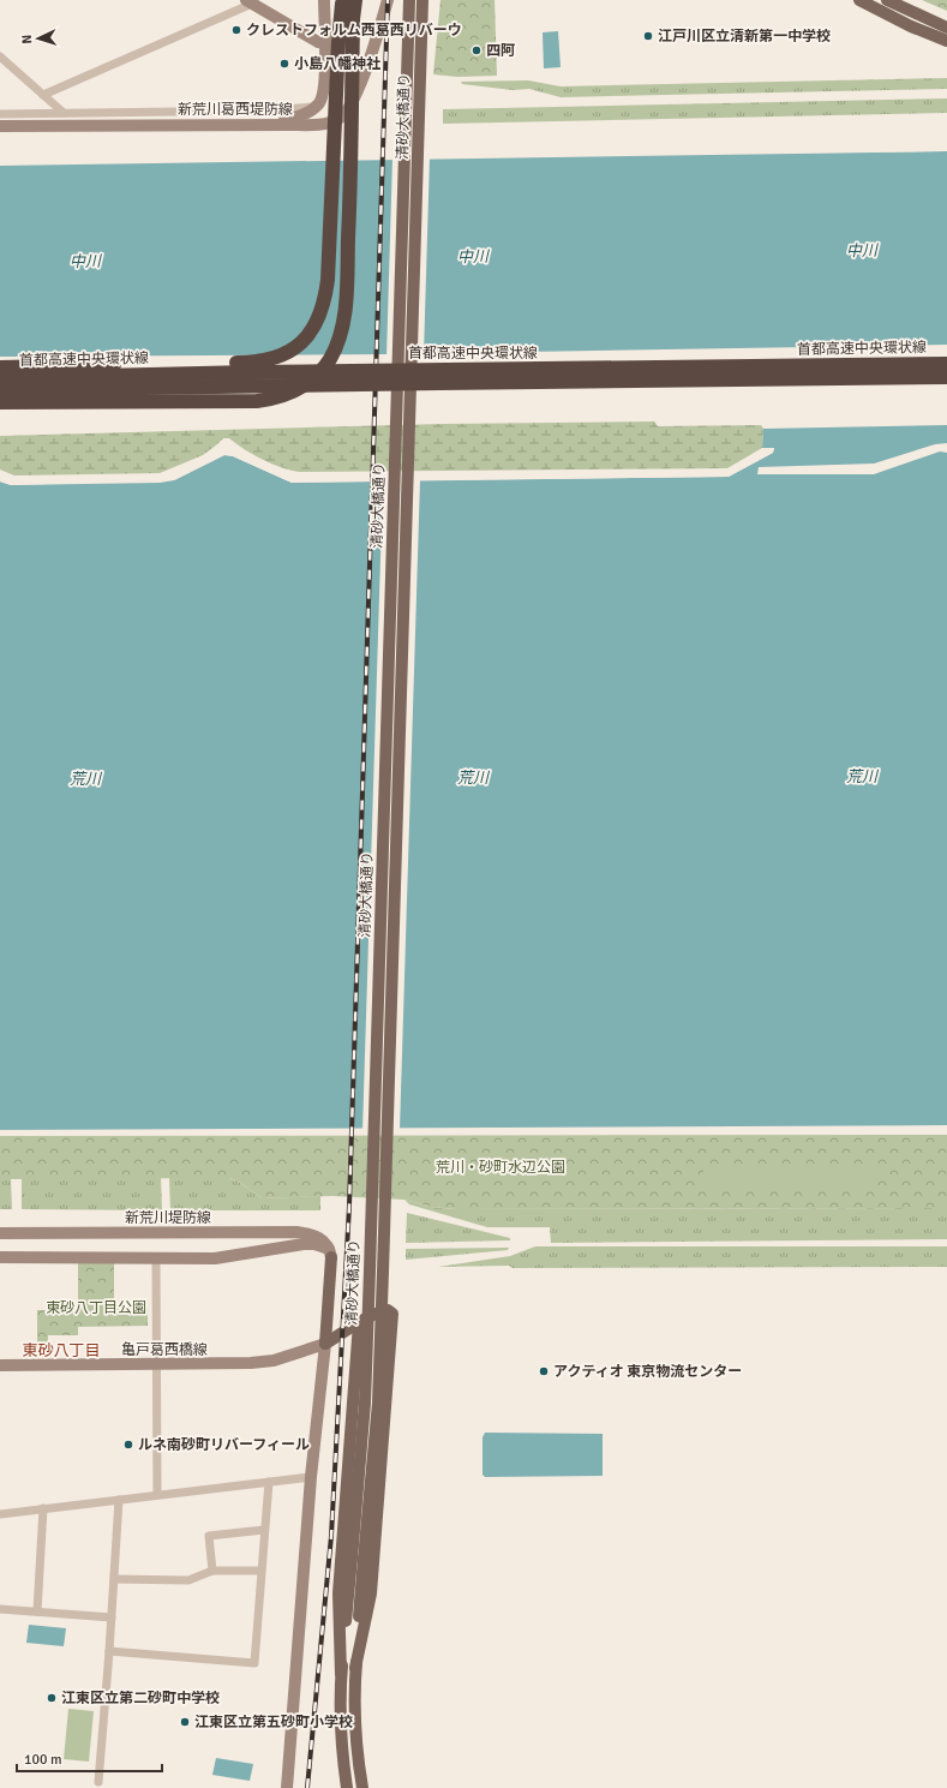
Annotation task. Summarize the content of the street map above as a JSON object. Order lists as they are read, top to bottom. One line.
{"streets":{"highway":["首都高速中央環状線"],"main road":["新荒川葛西堤防線","清砂大橋通り","新荒川堤防線","亀戸葛西橋線"]},"districts":["東砂八丁目"],"water":["中川","荒川"],"parks":["荒川・砂町水辺公園","東砂八丁目公園"],"places":["クレストフォルム西葛西リバーウ","江戸川区立清新第一中学校","四阿","小島八幡神社","アクティオ 東京物流センター","ルネ南砂町リバーフィール","江東区立第二砂町中学校","江東区立第五砂町小学校"],"scale_bar":"100 m","north":"left"}
